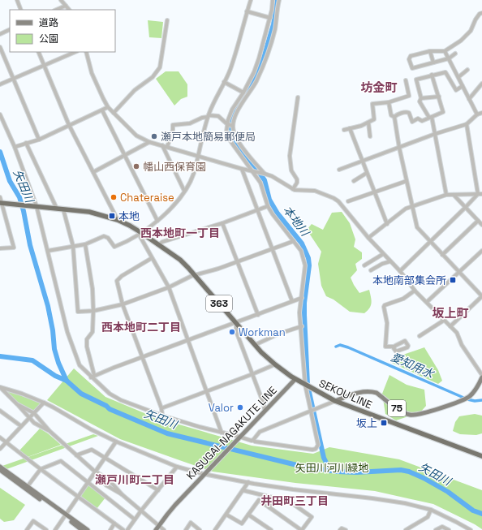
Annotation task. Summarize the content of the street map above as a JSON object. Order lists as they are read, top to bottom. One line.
{"streets":{"highway":["363","SEKOU LINE"],"main road":["75","KASUGAI-NAGAKUTE LINE"]},"crossings":[["363","SEKOU LINE"],["363","KASUGAI-NAGAKUTE LINE"],["SEKOU LINE","75"],["SEKOU LINE","KASUGAI-NAGAKUTE LINE"]],"districts":["坊金町","西本地町一丁目","坂上町","西本地町二丁目","瀬戸川町二丁目","井田町三丁目"],"water":["矢田川","本地川","愛知用水"],"parks":["矢田川河川緑地"],"places":{"other":["瀬戸本地簡易郵便局","幡山西保育園","Chateraise","Workman","Valor"],"transit":["本地","本地南部集会所","坂上"]},"legend":["道路","公園"]}
